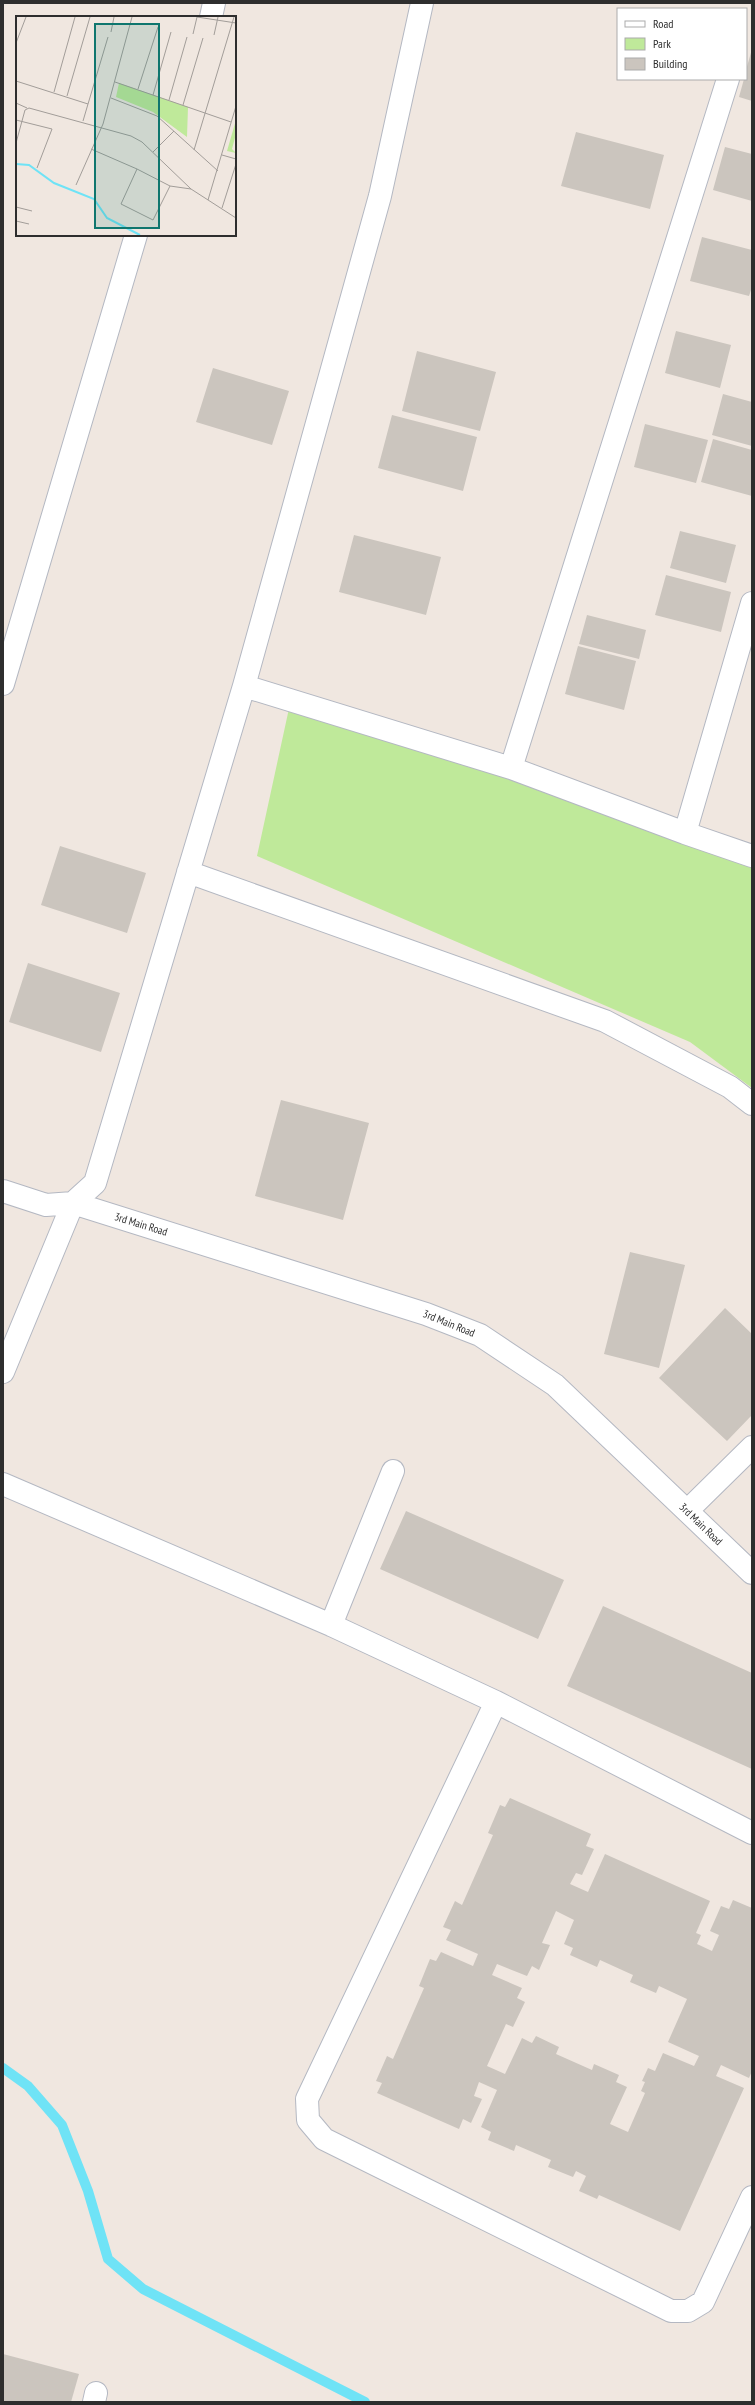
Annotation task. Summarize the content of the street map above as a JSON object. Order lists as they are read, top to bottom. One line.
{"streets":{"street":["3rd Main Road"]},"legend":["Road","Park","Building"]}
